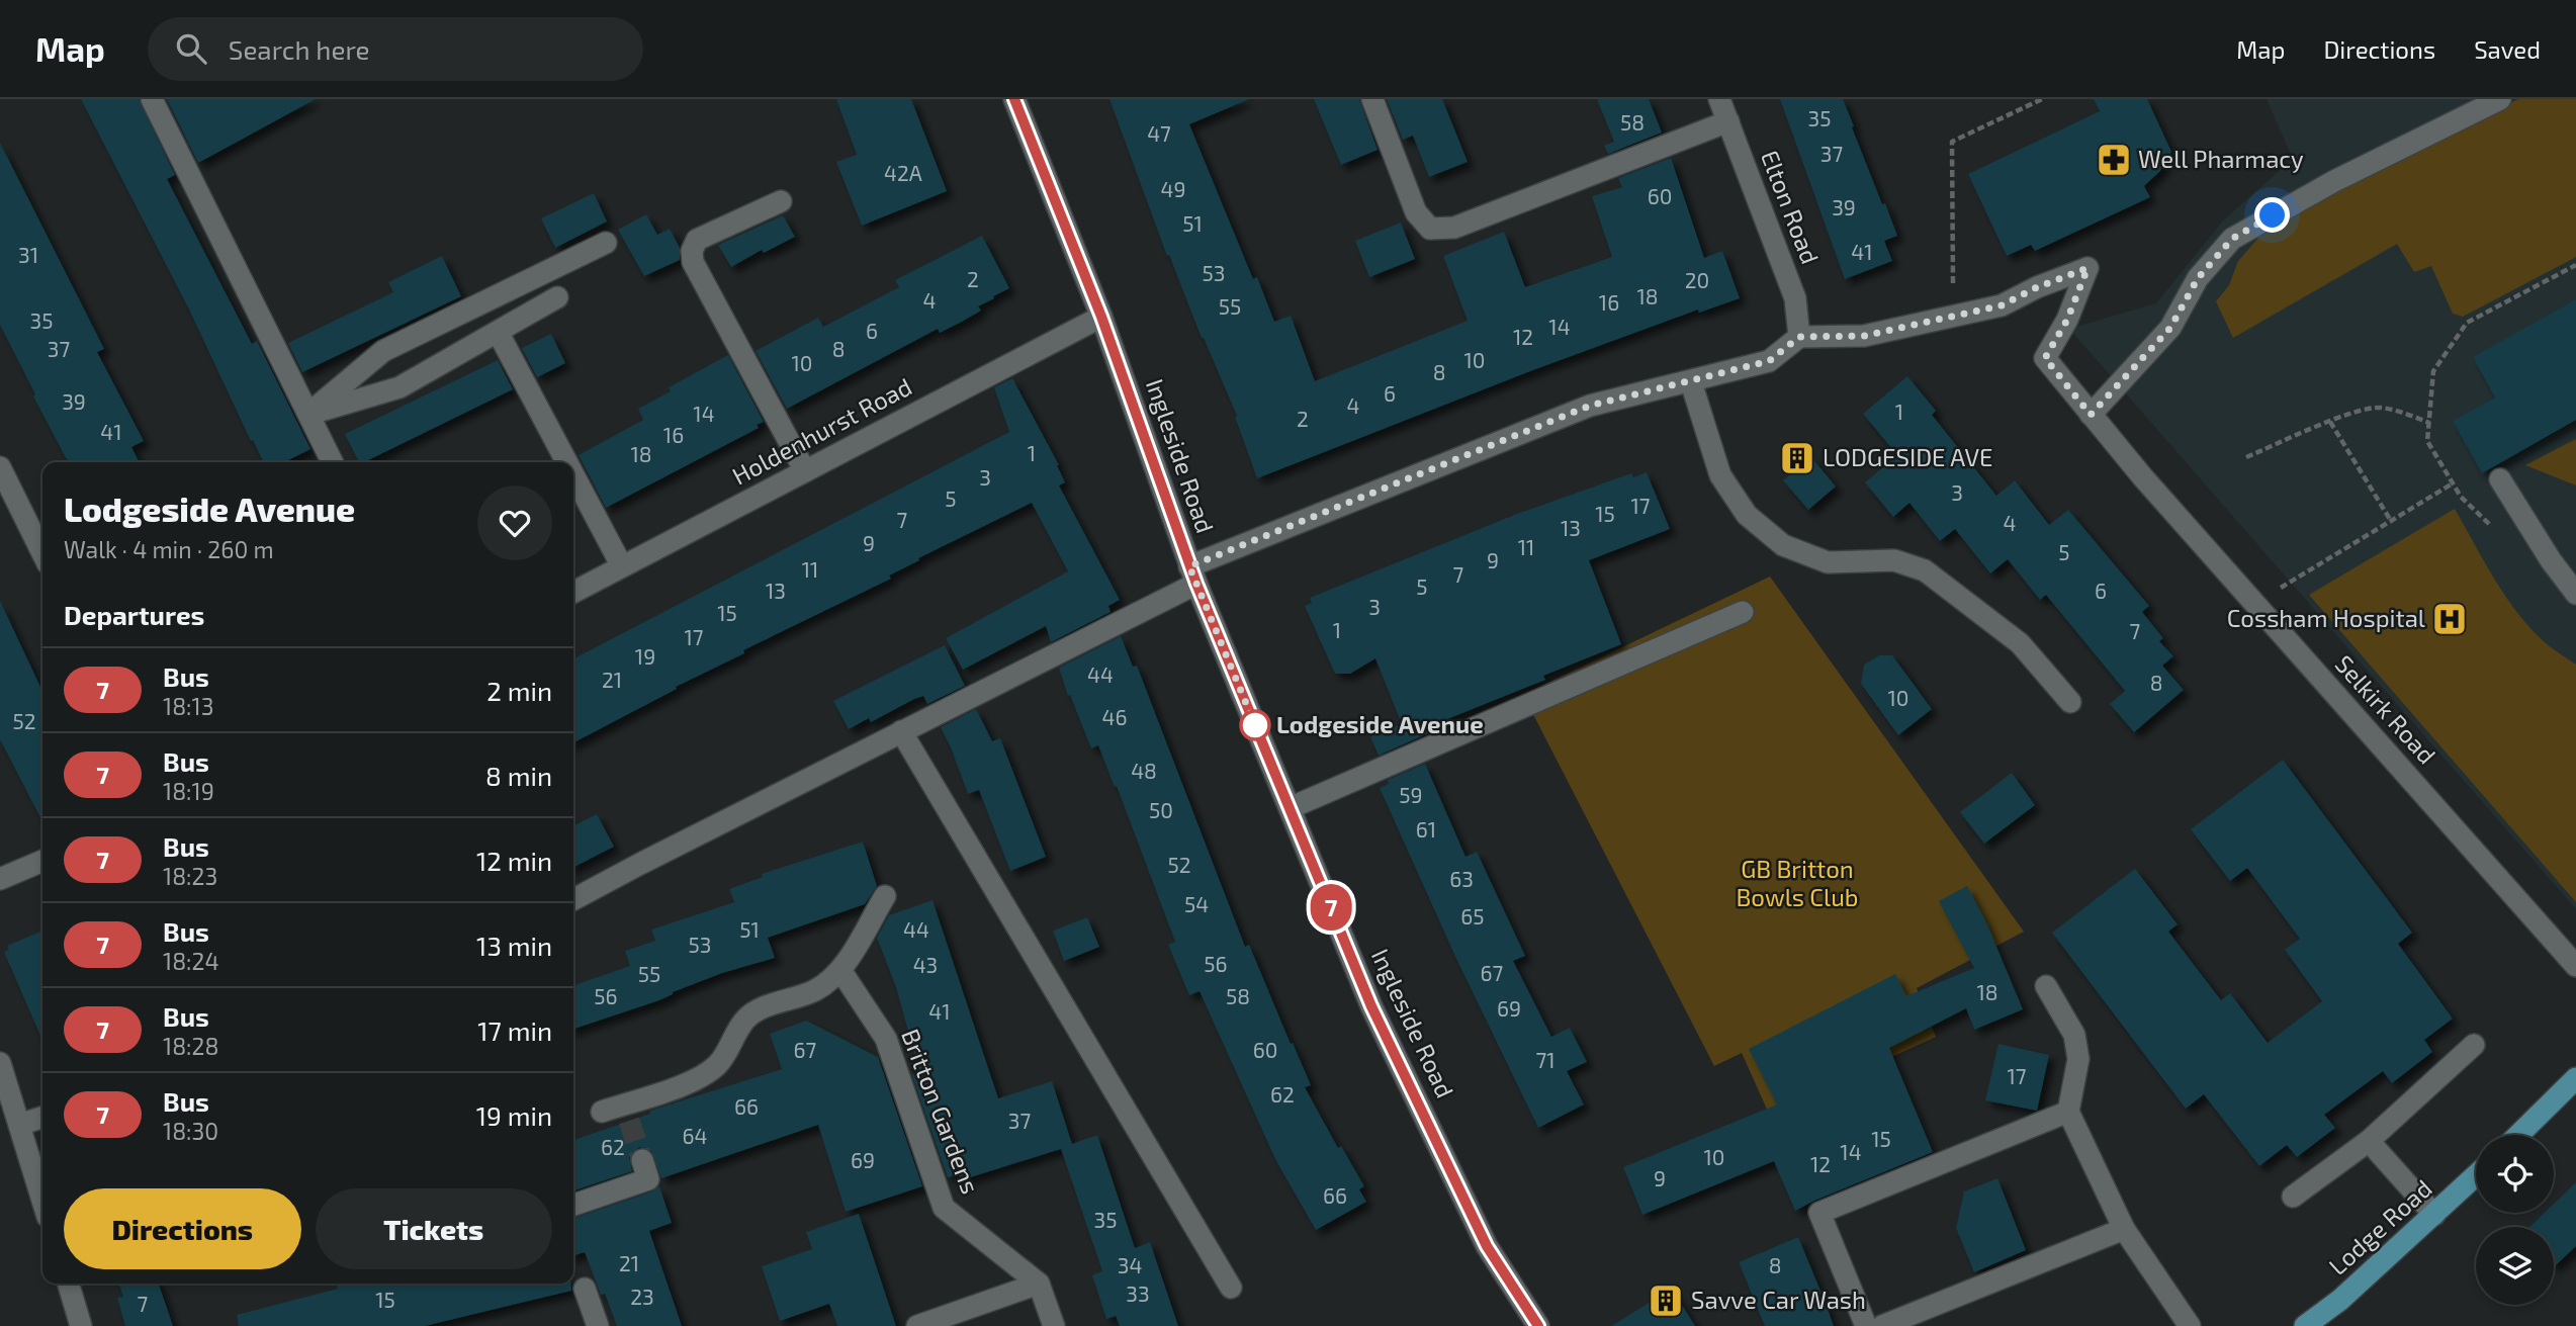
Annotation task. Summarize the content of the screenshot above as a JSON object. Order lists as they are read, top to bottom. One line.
{"streets":{"main road":["Lodge Road"],"street":["Elton Road","Holdenhurst Road","Ingleside Road","Selkirk Road","Britton Gardens"]},"crossings":[["Holdenhurst Road","Ingleside Road"]],"parks":["GB Britton Bowls Club"],"places":{"pharmacy":["Well Pharmacy"],"building":["LODGESIDE AVE","Savve Car Wash"],"hospital":["Cossham Hospital"],"other":["Lodgeside Avenue"]},"lines":["bus line 7"],"house_numbers":["35","58","47","37","42A","49","60","39","51","41","31","53","2","20","18","4","16","55","35","14","6","12","37","8","10","10","8","6","39","4","1","14","2","41","16","1","18","3","3","5","17","15","7","4","13","9","11","5","9","11","7","5","13","6","3","15","1","7","17","19","44","21","8","10","46","52","48","59","50","61","52","63","54","65","51","44","53","56","43","67","55","18","56","58","69","41","67","60","71","17","62","66","37","64","15","62","14","10","69","12","9","66","35","21","34","8","33","23","15","7"],"page":{"header":"Map","search":"Search here","nav":["Map","Directions","Saved"],"on_map":"7","heading":[["Lodgeside Avenue","Walk · 4 min · 260 m"],"Departures"],"list":[{"mark":"7","name":"Bus","note":"18:13","value":"2 min"},{"mark":"7","name":"Bus","note":"18:19","value":"8 min"},{"mark":"7","name":"Bus","note":"18:23","value":"12 min"},{"mark":"7","name":"Bus","note":"18:24","value":"13 min"},{"mark":"7","name":"Bus","note":"18:28","value":"17 min"},{"mark":"7","name":"Bus","note":"18:30","value":"19 min"}],"buttons":["Directions","Tickets"]}}
